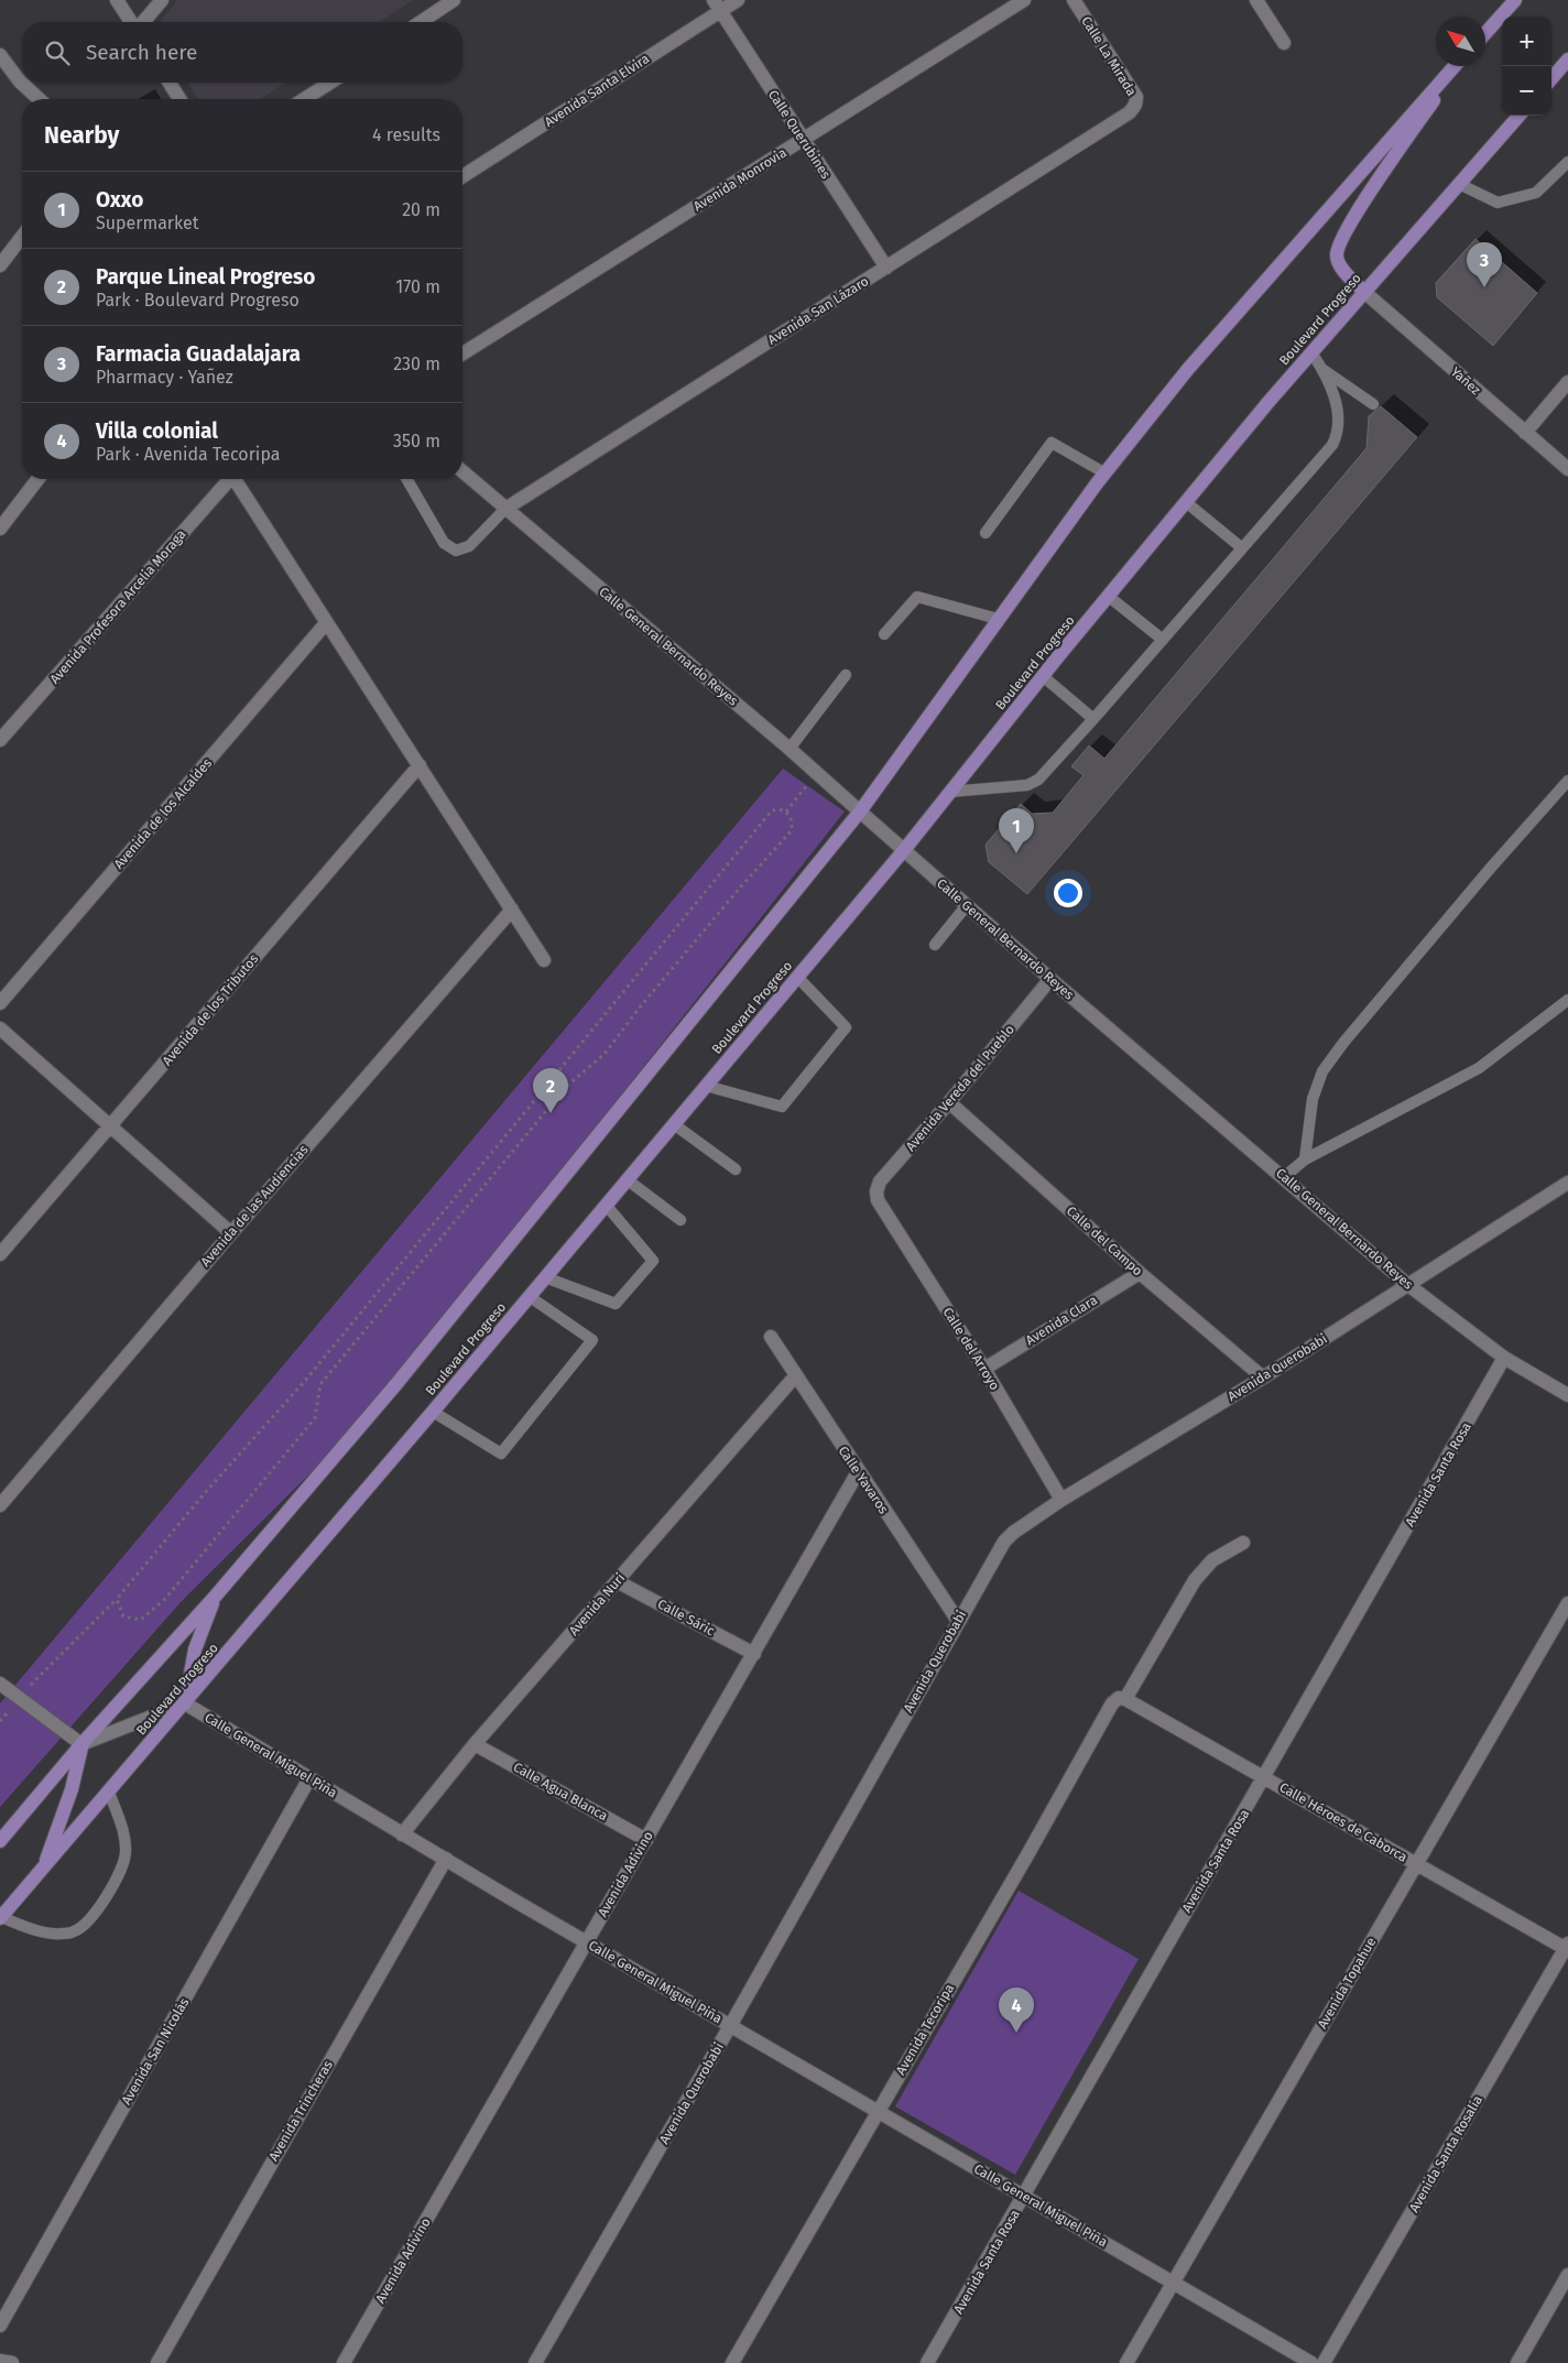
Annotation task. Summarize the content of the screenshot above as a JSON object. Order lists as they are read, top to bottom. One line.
{"streets":{"main road":["Boulevard Progreso"],"street":["Calle La Mirada","Avenida Santa Elvira","Calle Querubines","Avenida Monrovia","Avenida San Lázaro","Yañez","Avenida Profesora Arcelia Moraga","Calle General Bernardo Reyes","Avenida de los Alcaldes","Avenida de los Tributos","Avenida Vereda del Pueblo","Avenida de las Audiencias","Calle del Campo","Avenida Clara","Calle del Arroyo","Avenida Querobabi","Avenida Santa Rosa","Calle Yavaros","Avenida Nuri","Calle Sáric","Calle General Miguel Piña","Calle Agua Blanca","Calle Héroes de Caborca","Avenida Adivino","Avenida Topahue","Avenida Tecoripa","Avenida San Nicolás","Avenida Trincheras","Avenida Santa Rosalía"]},"crossings":[["Calle La Mirada","Avenida San Lázaro"],["Avenida Santa Elvira","Calle Querubines"],["Calle Querubines","Avenida Monrovia"],["Calle Querubines","Avenida San Lázaro"],["Avenida San Lázaro","Calle General Bernardo Reyes"],["Boulevard Progreso","Yañez"],["Boulevard Progreso","Calle General Bernardo Reyes"],["Boulevard Progreso","Calle General Miguel Piña"],["Calle General Bernardo Reyes","Avenida Vereda del Pueblo"],["Calle General Bernardo Reyes","Avenida Querobabi"],["Calle General Bernardo Reyes","Avenida Santa Rosa"],["Avenida Vereda del Pueblo","Calle del Campo"],["Avenida Vereda del Pueblo","Calle del Arroyo"],["Calle del Campo","Avenida Clara"],["Calle del Campo","Avenida Querobabi"],["Avenida Clara","Calle del Arroyo"],["Calle del Arroyo","Avenida Querobabi"],["Avenida Querobabi","Calle Yavaros"],["Avenida Querobabi","Calle General Miguel Piña"],["Avenida Santa Rosa","Calle General Miguel Piña"],["Avenida Santa Rosa","Calle Héroes de Caborca"],["Calle Yavaros","Avenida Nuri"],["Calle Yavaros","Avenida Adivino"],["Avenida Nuri","Calle Sáric"],["Avenida Nuri","Calle General Miguel Piña"],["Avenida Nuri","Calle Agua Blanca"],["Calle Sáric","Avenida Adivino"],["Calle General Miguel Piña","Avenida Adivino"],["Calle General Miguel Piña","Avenida Topahue"],["Calle General Miguel Piña","Avenida Tecoripa"],["Calle General Miguel Piña","Avenida San Nicolás"],["Calle General Miguel Piña","Avenida Trincheras"],["Calle Agua Blanca","Avenida Adivino"],["Calle Héroes de Caborca","Avenida Topahue"],["Calle Héroes de Caborca","Avenida Tecoripa"],["Calle Héroes de Caborca","Avenida Santa Rosalía"]],"north":"top left","page":{"map_buttons":["+","−"],"search":"Search here","heading":["Nearby","4 results"],"list":[{"mark":"1","name":"Oxxo","note":"Supermarket","value":"20 m"},{"mark":"2","name":"Parque Lineal Progreso","note":"Park · Boulevard Progreso","value":"170 m"},{"mark":"3","name":"Farmacia Guadalajara","note":"Pharmacy · Yañez","value":"230 m"},{"mark":"4","name":"Villa colonial","note":"Park · Avenida Tecoripa","value":"350 m"}],"pins":["3","1","2","4"]}}
